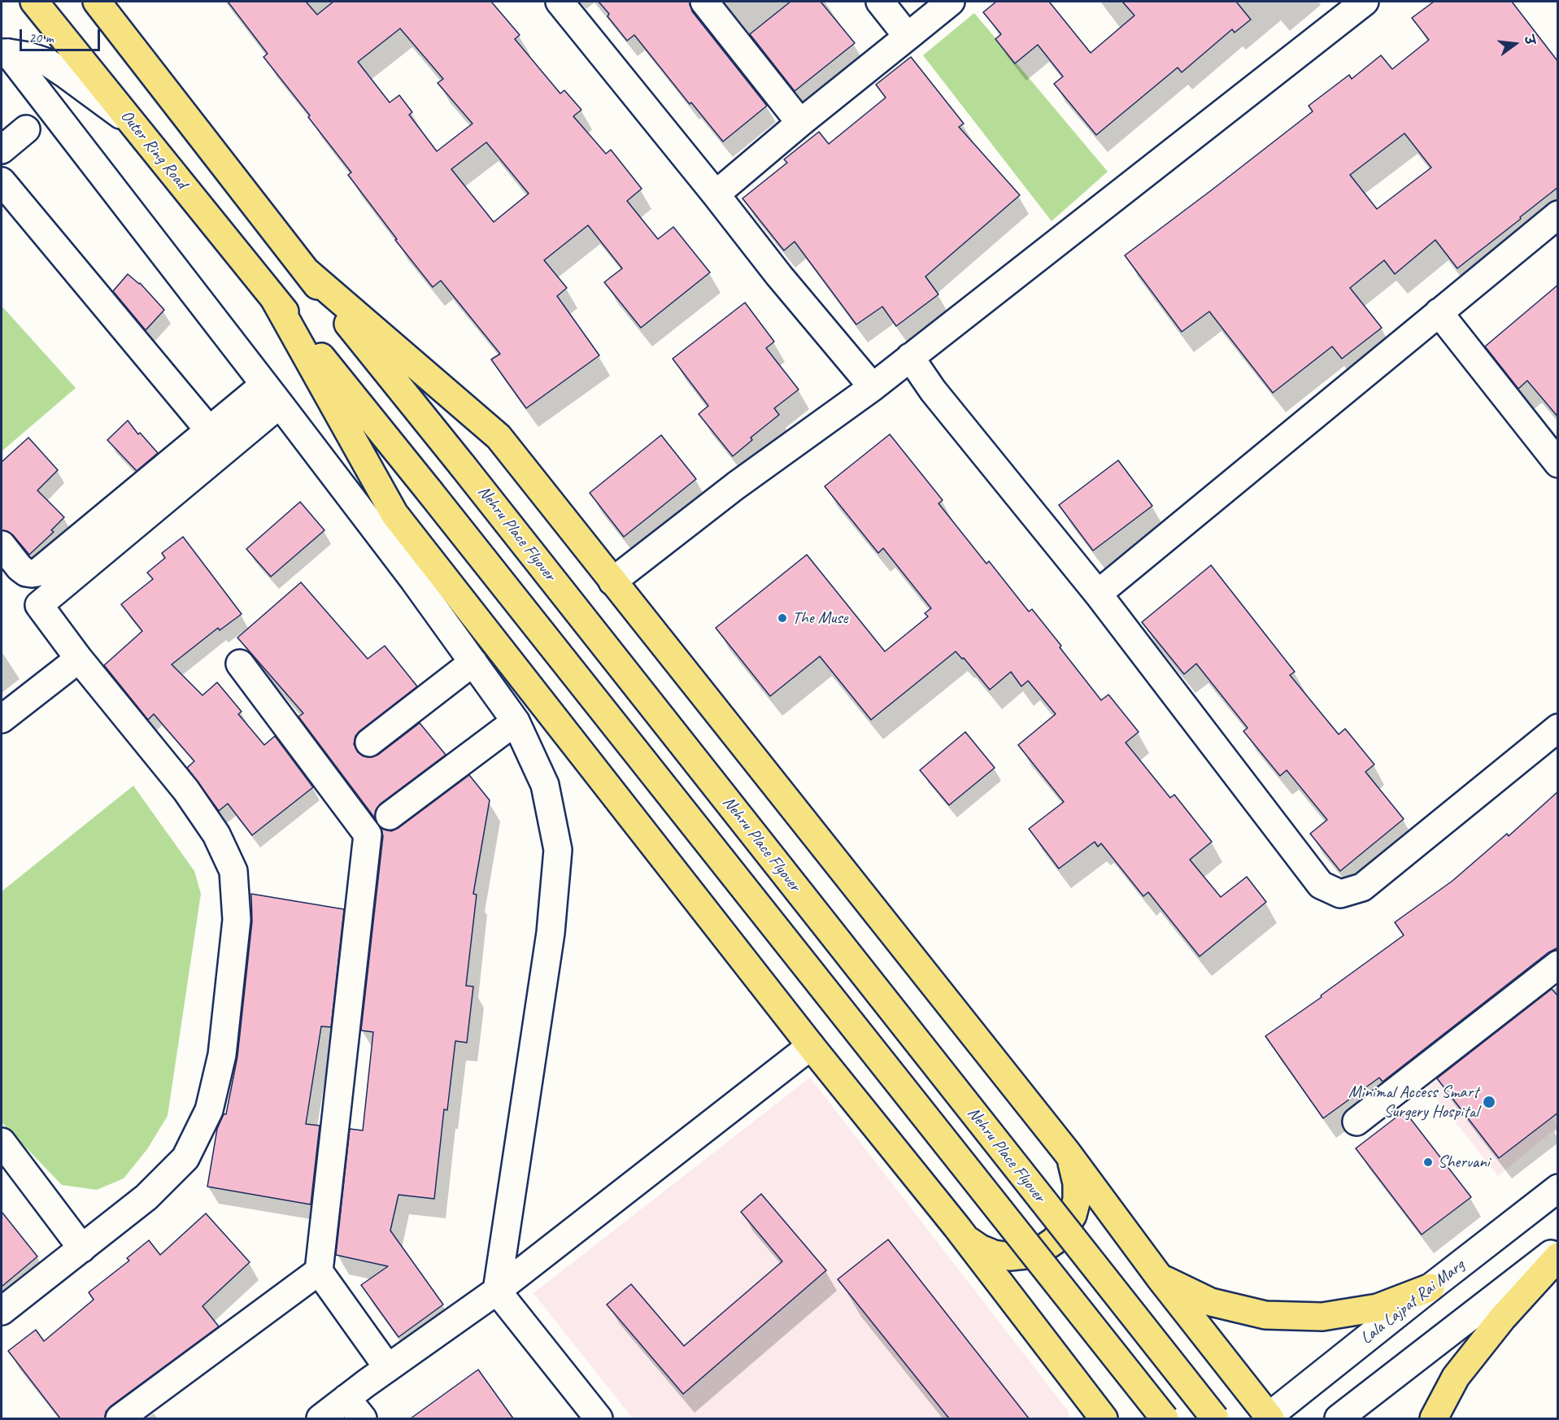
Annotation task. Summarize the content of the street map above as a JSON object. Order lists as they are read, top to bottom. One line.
{"streets":{"main road":["Outer Ring Road","Nehru Place Flyover"],"street":["Lala Lajpat Rai Marg"]},"places":["The Muse","Minimal Access Smart Surgery Hospital","Shervani"],"scale_bar":"20 m","north":"right"}
